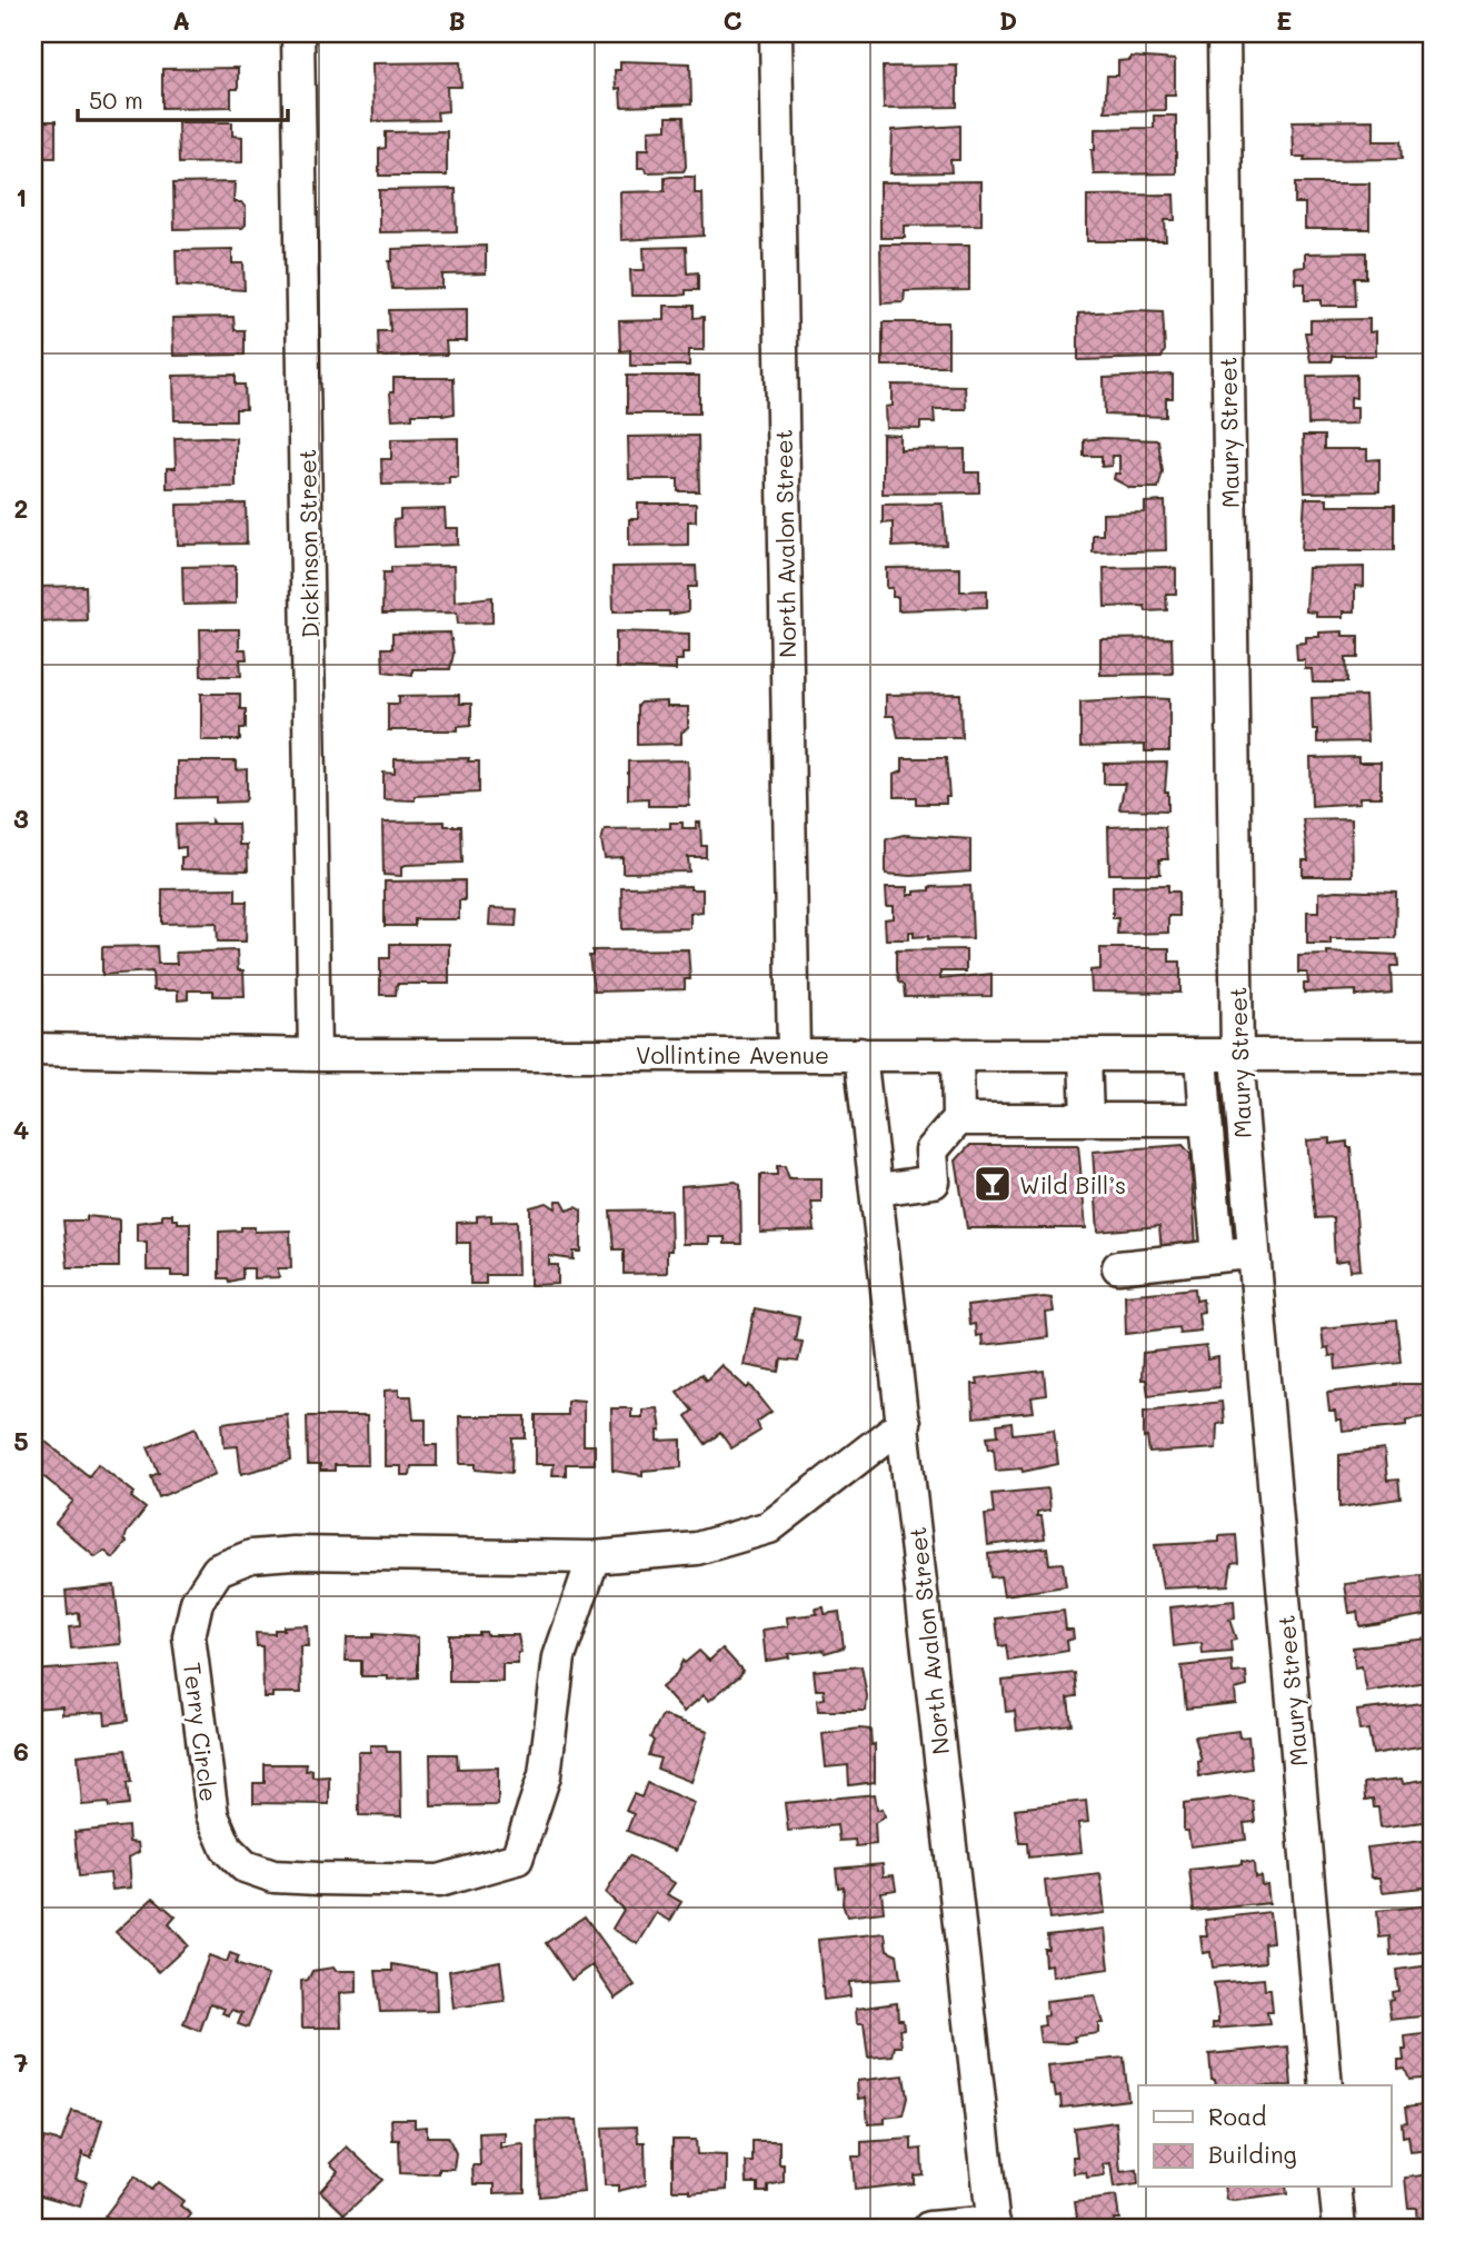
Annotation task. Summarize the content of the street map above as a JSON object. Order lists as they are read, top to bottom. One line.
{"streets":{"street":["Maury Street","Dickinson Street","North Avalon Street","Vollintine Avenue","Terry Circle"]},"crossings":[["Maury Street","Vollintine Avenue"],["Dickinson Street","Vollintine Avenue"],["North Avalon Street","Vollintine Avenue"],["North Avalon Street","Terry Circle"]],"places":{"bar":["Wild Bill’s"]},"legend":["Road","Building"],"scale_bar":"50 m","grid":{"columns":["A","B","C","D","E"],"rows":["1","2","3","4","5","6","7"]}}
